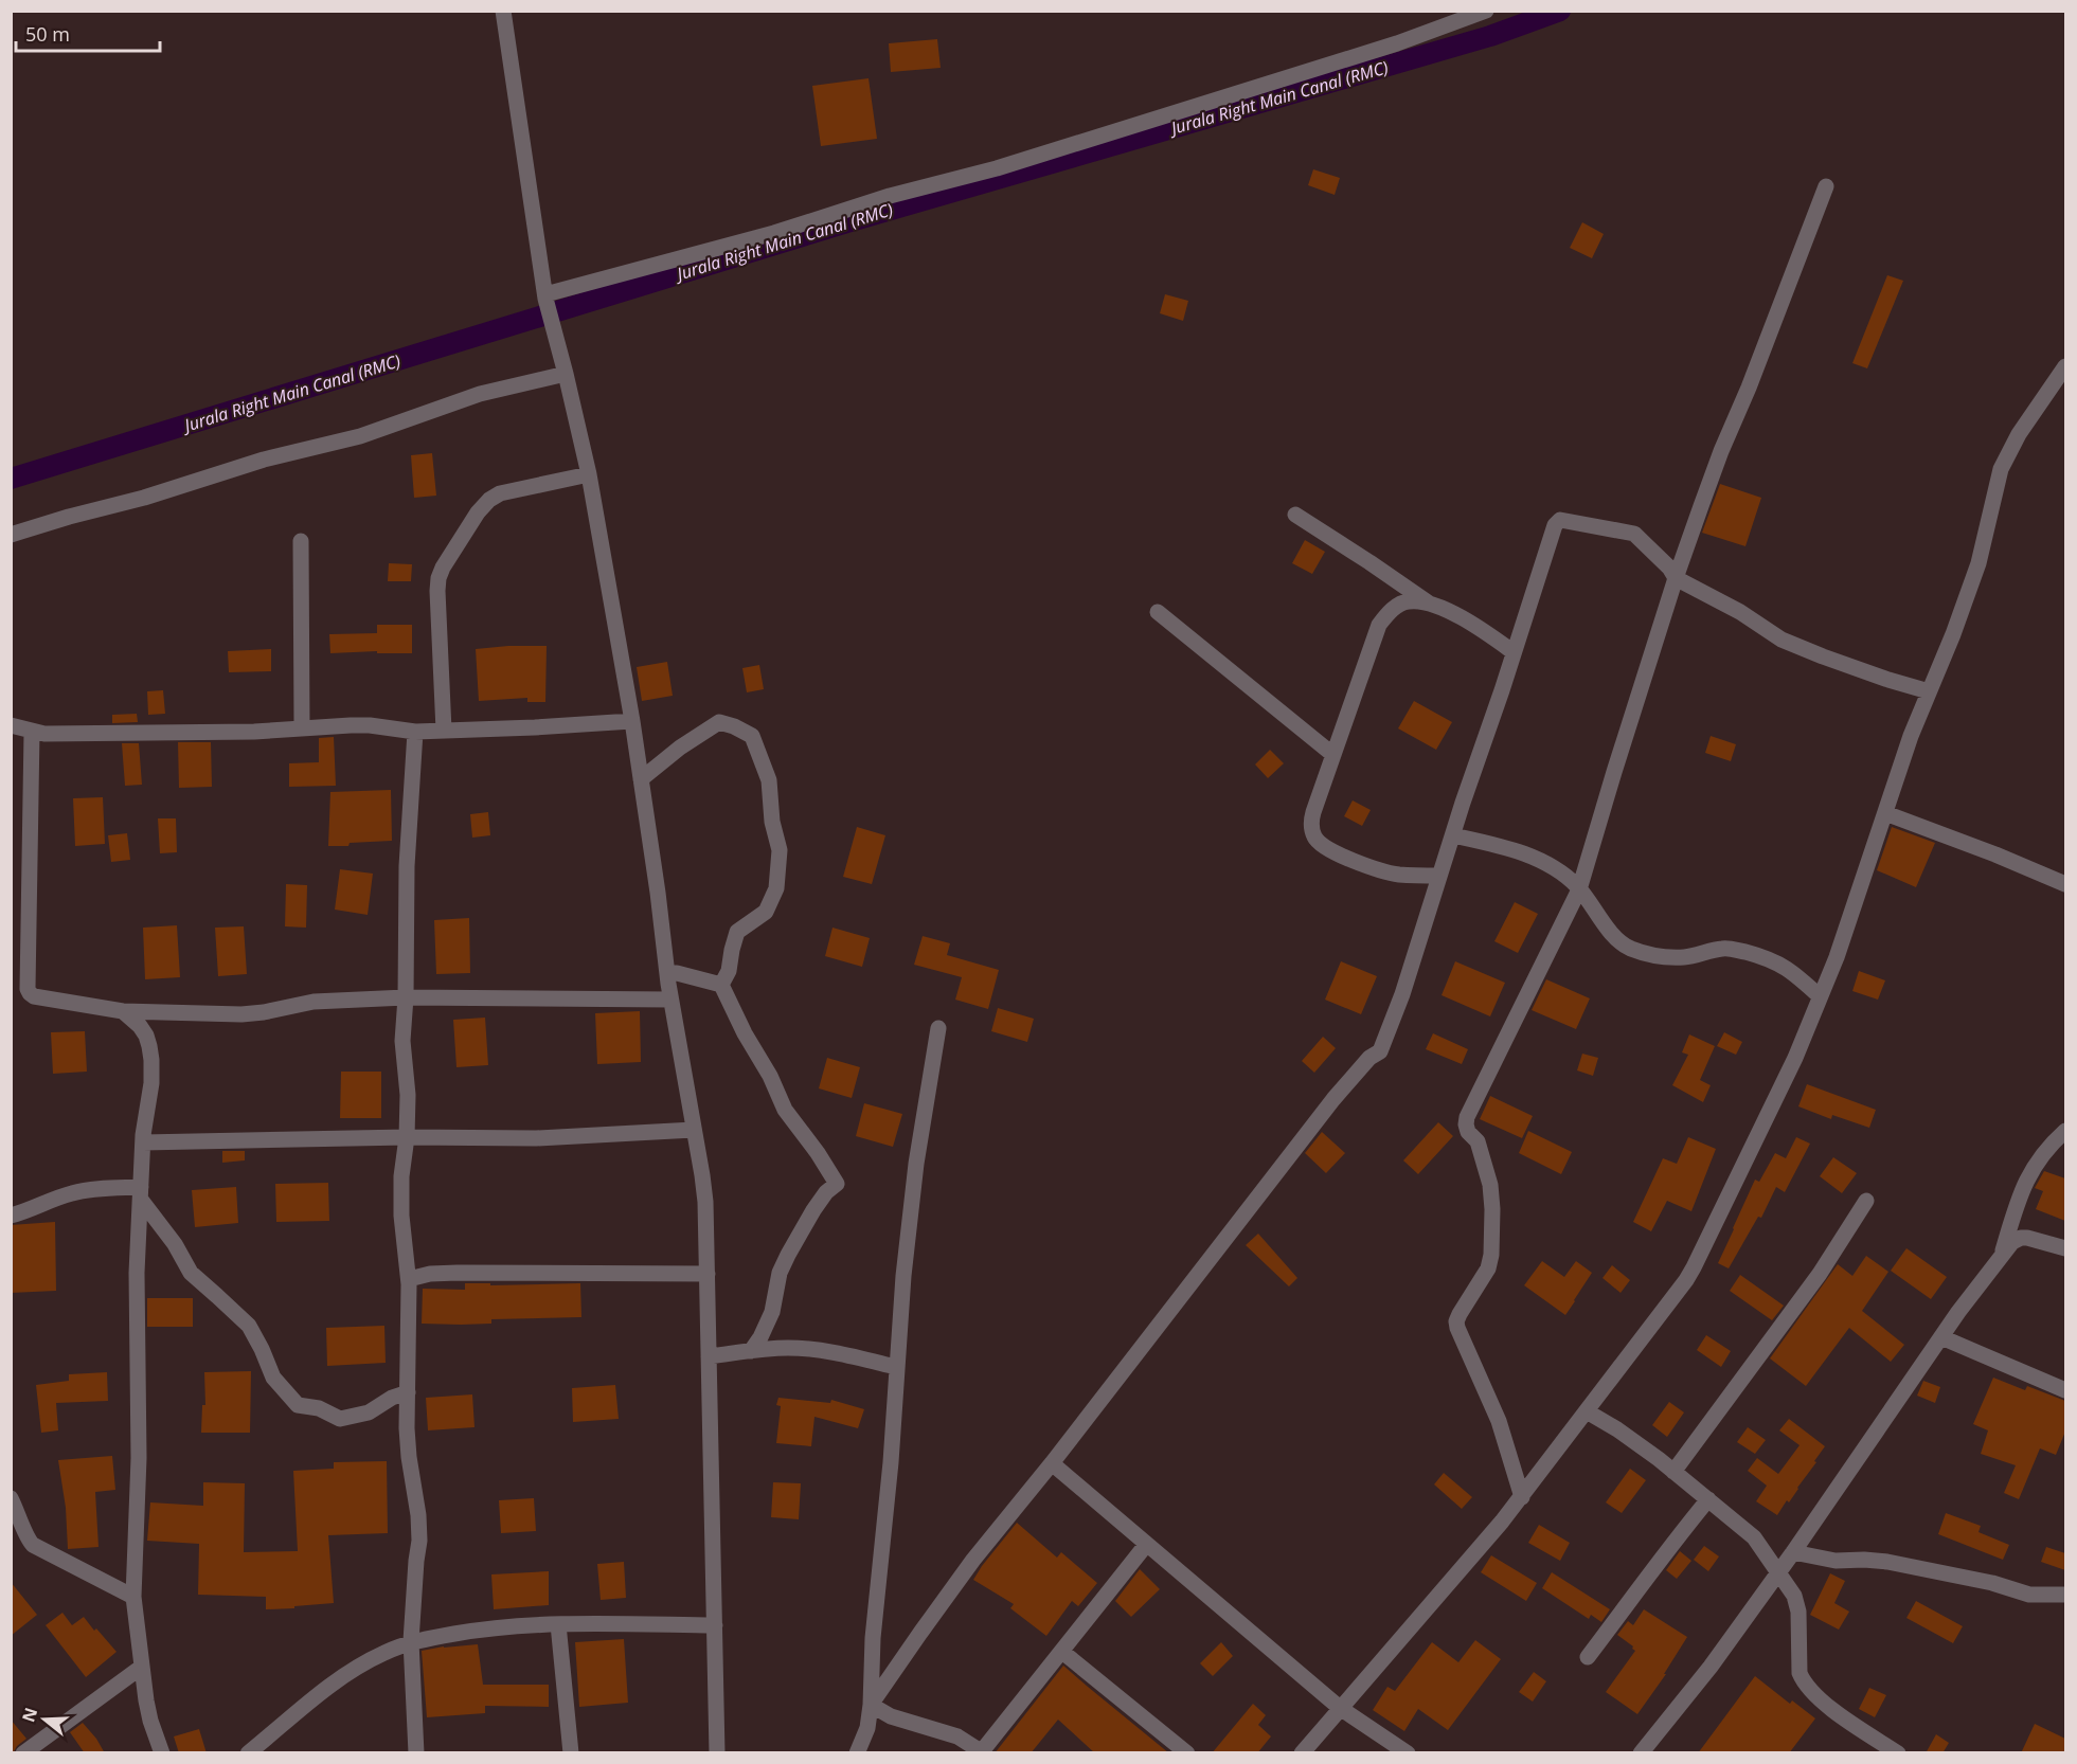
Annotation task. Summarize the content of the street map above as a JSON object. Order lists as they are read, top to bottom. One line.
{"water":["Jurala Right Main Canal (RMC)"],"scale_bar":"50 m","north":"left"}
